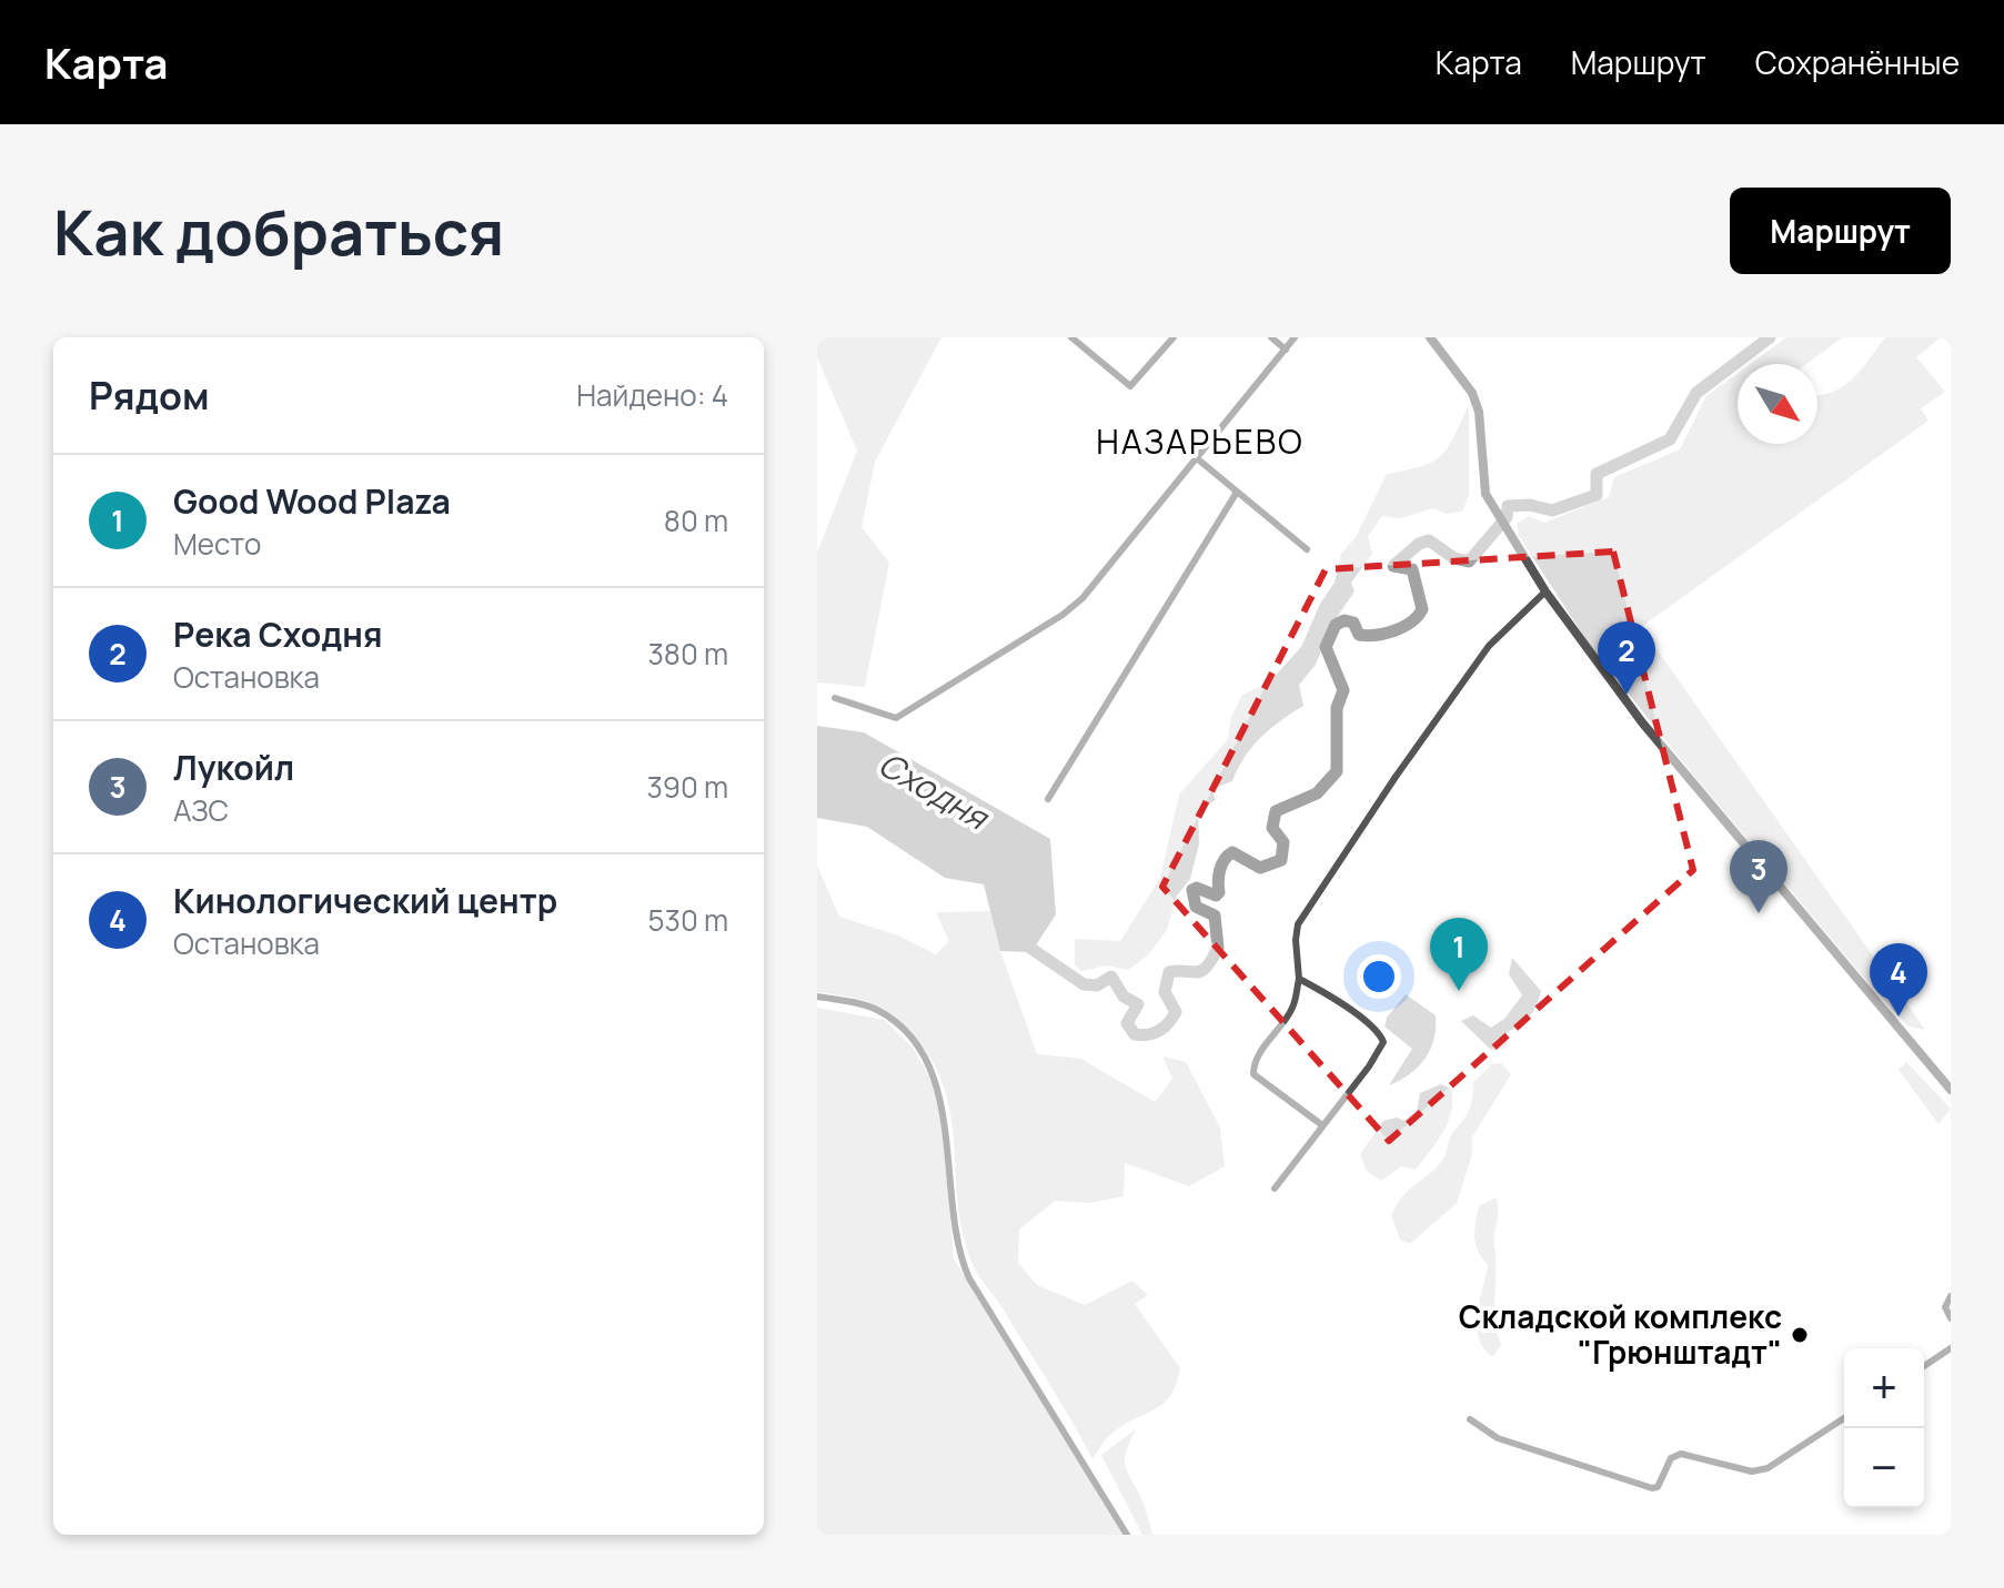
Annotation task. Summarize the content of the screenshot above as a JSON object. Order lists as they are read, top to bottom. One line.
{"districts":["НАЗАРЬЕВО"],"water":["Сходня"],"places":["Складской комплекс \"Грюнштадт\""],"north":"bottom right","page":{"header":"Карта","nav":["Карта","Маршрут","Сохранённые"],"buttons":"Маршрут","title":"Как добраться","heading":["Рядом","Найдено: 4"],"list":[{"mark":"1","name":"Good Wood Plaza","note":"Место","value":"80 m"},{"mark":"2","name":"Река Сходня","note":"Остановка","value":"380 m"},{"mark":"3","name":"Лукойл","note":"АЗС","value":"390 m"},{"mark":"4","name":"Кинологический центр","note":"Остановка","value":"530 m"}],"pins":["2","3","1","4"],"map_buttons":["+","−"]}}
